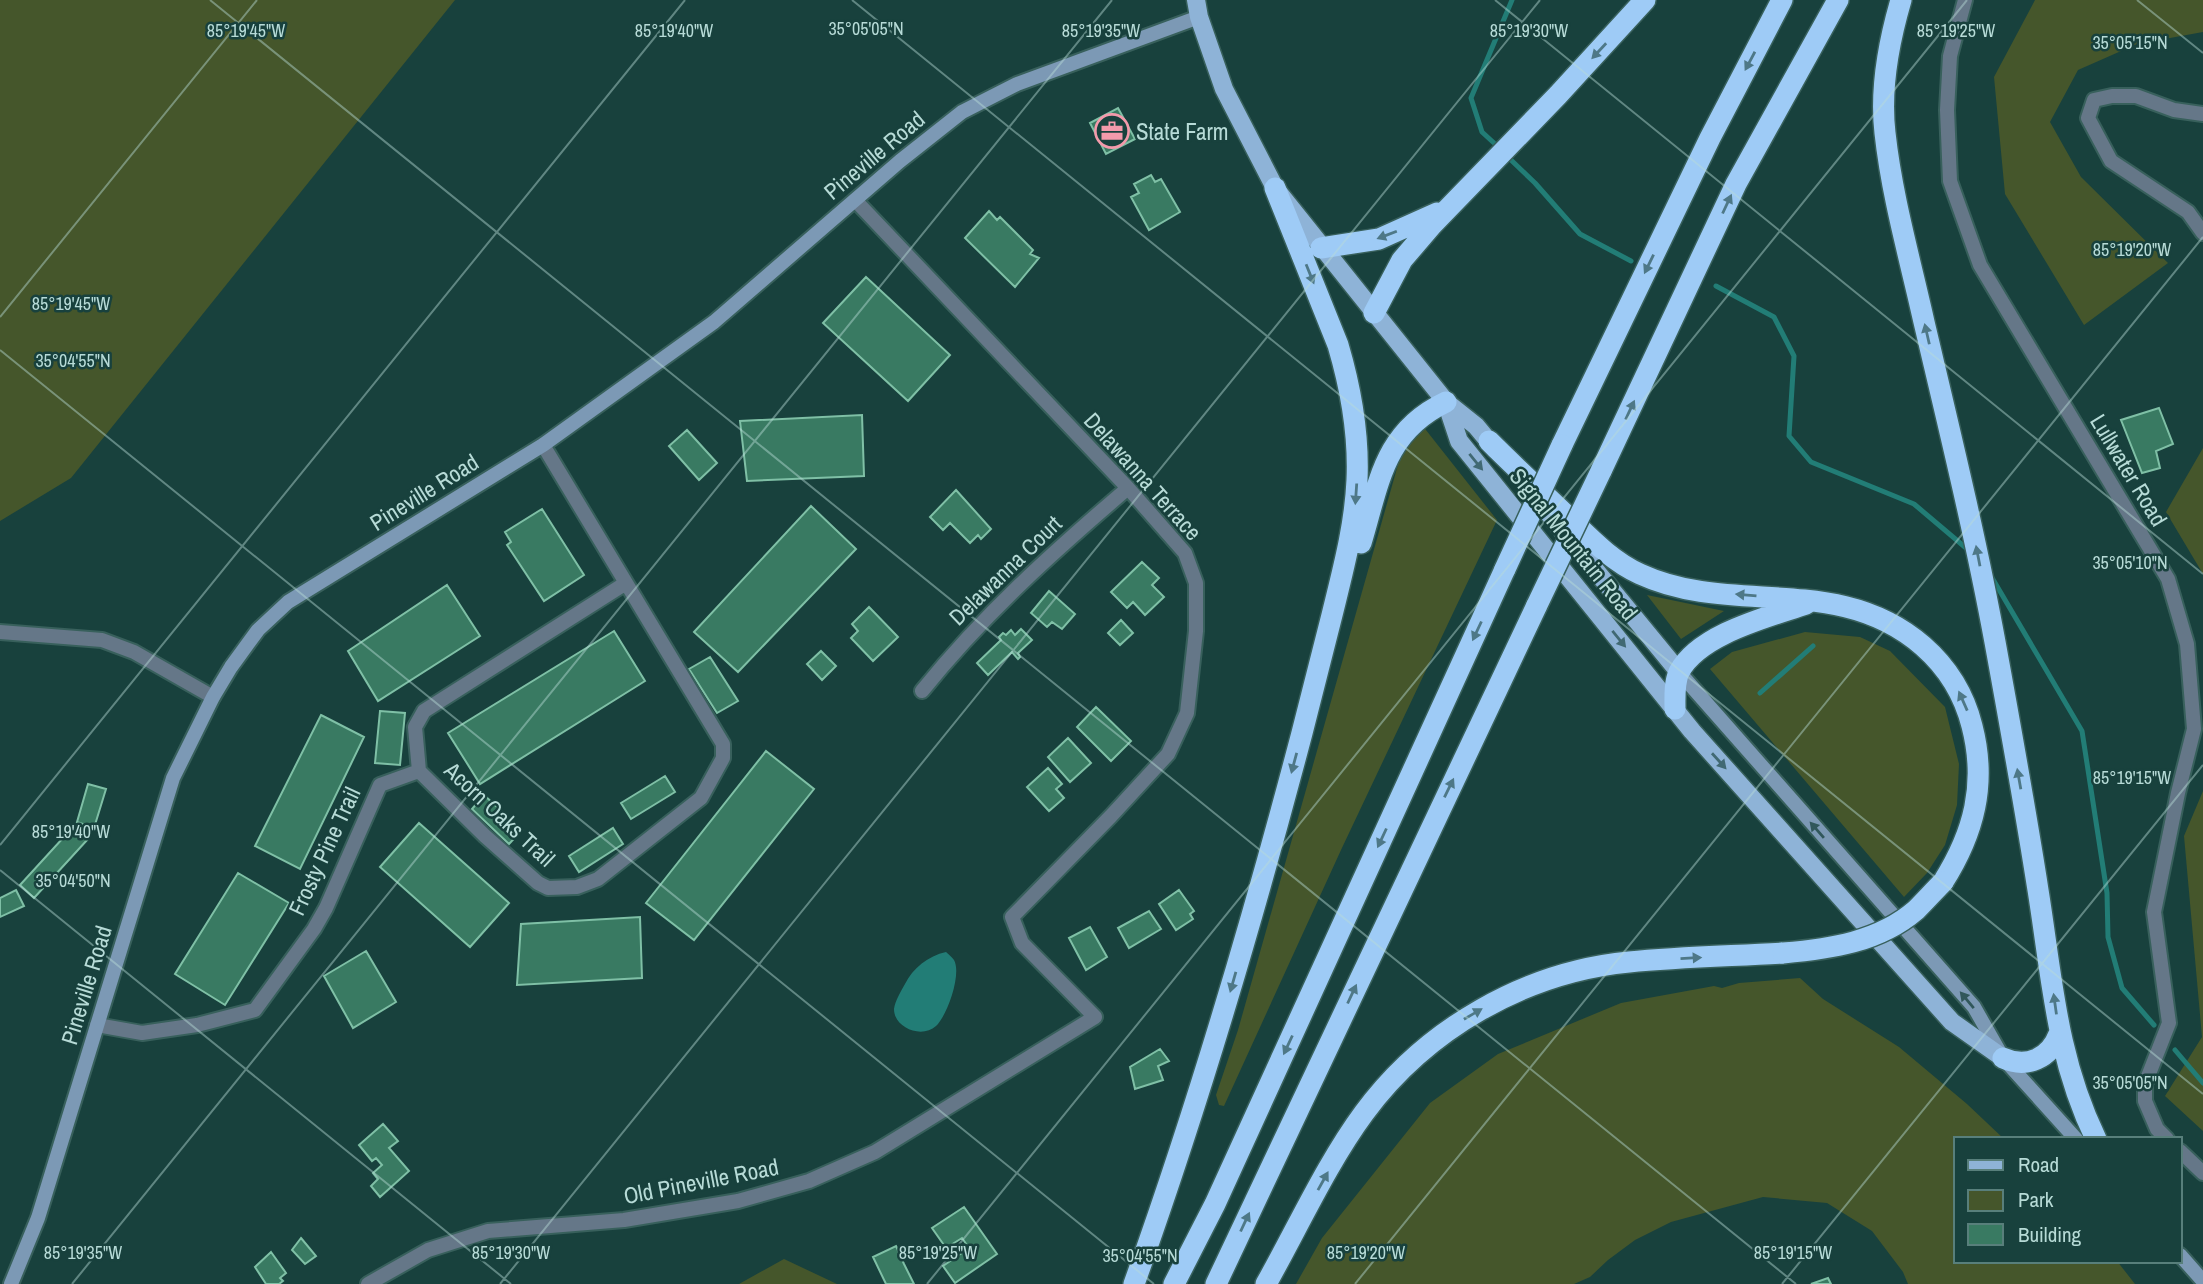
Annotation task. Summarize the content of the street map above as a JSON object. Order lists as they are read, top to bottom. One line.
{"streets":{"main road":["Pineville Road","Signal Mountain Road"],"street":["Lullwater Road","Delawanna Terrace","Delawanna Court","Acorn Oaks Trail","Frosty Pine Trail","Old Pineville Road"]},"crossings":[["Pineville Road","Delawanna Terrace"],["Pineville Road","Signal Mountain Road"],["Pineville Road","Acorn Oaks Trail"],["Pineville Road","Frosty Pine Trail"],["Delawanna Terrace","Delawanna Court"],["Delawanna Terrace","Old Pineville Road"],["Acorn Oaks Trail","Frosty Pine Trail"]],"places":{"office":["State Farm"]},"legend":["Road","Park","Building"],"coordinates":["35°05'05\"N","85°19'45\"W","85°19'35\"W","85°19'30\"W","85°19'40\"W","85°19'25\"W","35°05'15\"N","85°19'20\"W","35°04'55\"N","35°05'10\"N","85°19'15\"W","35°04'50\"N"]}
